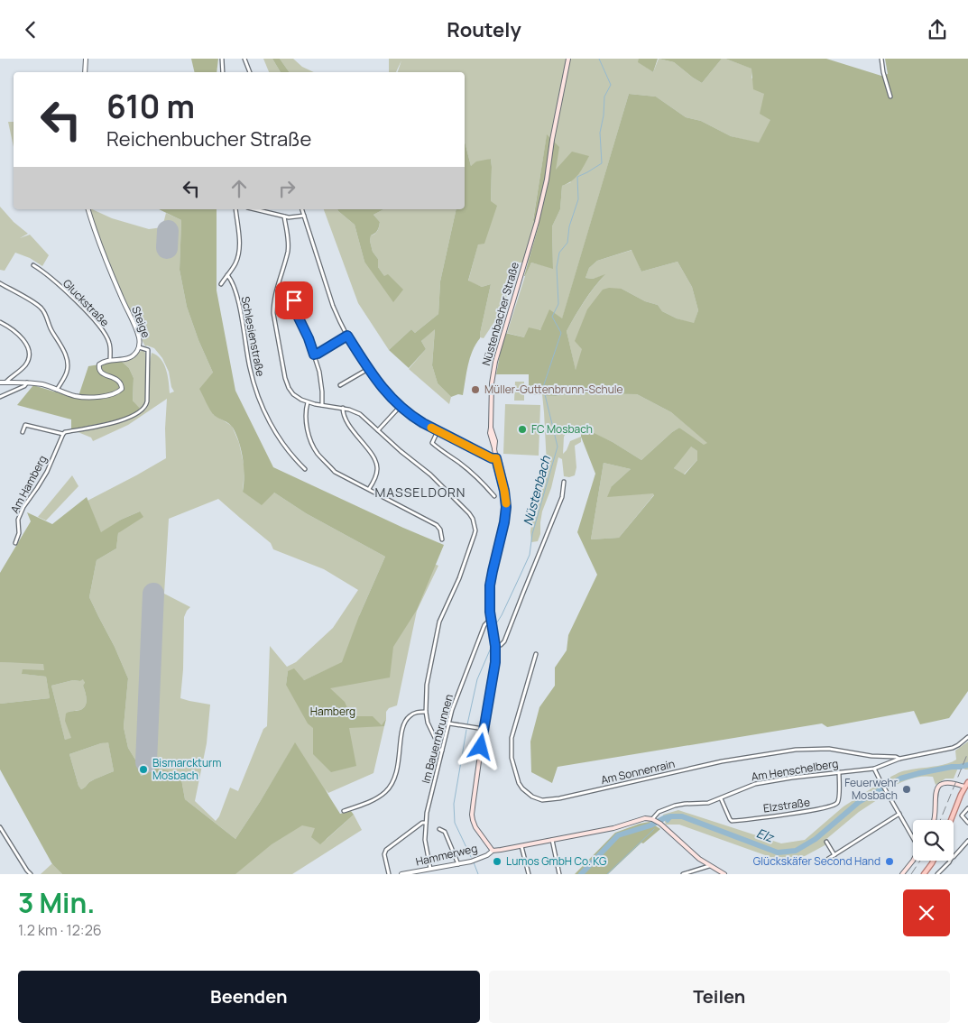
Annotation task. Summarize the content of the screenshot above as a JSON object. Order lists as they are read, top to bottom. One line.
{"streets":{"main road":["Nüstenbacher Straße","Am Henschelberg"],"street":["Gluckstraße","Steige","Schlesienstraße","Am Hamberg","Im Bauernbrunnen","Am Sonnenrain","Elzstraße","Hammerweg"]},"crossings":[["Gluckstraße","Steige"],["Nüstenbacher Straße","Im Bauernbrunnen"],["Nüstenbacher Straße","Am Henschelberg"],["Nüstenbacher Straße","Hammerweg"],["Im Bauernbrunnen","Hammerweg"],["Am Henschelberg","Am Sonnenrain"],["Am Henschelberg","Elzstraße"],["Am Henschelberg","Hammerweg"]],"districts":["MASSELDORN"],"water":["Nüstenbach","Elz"],"parks":["Hamberg"],"places":["Müller-Guttenbrunn-Schule","FC Mosbach","Bismarckturm Mosbach","Feuerwehr Mosbach","Lumos GmbH Co. KG","Glückskäfer Second Hand"],"page":{"header":"Routely","turn":["610 m","Reichenbucher Straße"],"heading":["3 Min.","1.2 km · 12:26"],"buttons":["Beenden","Teilen"]}}
